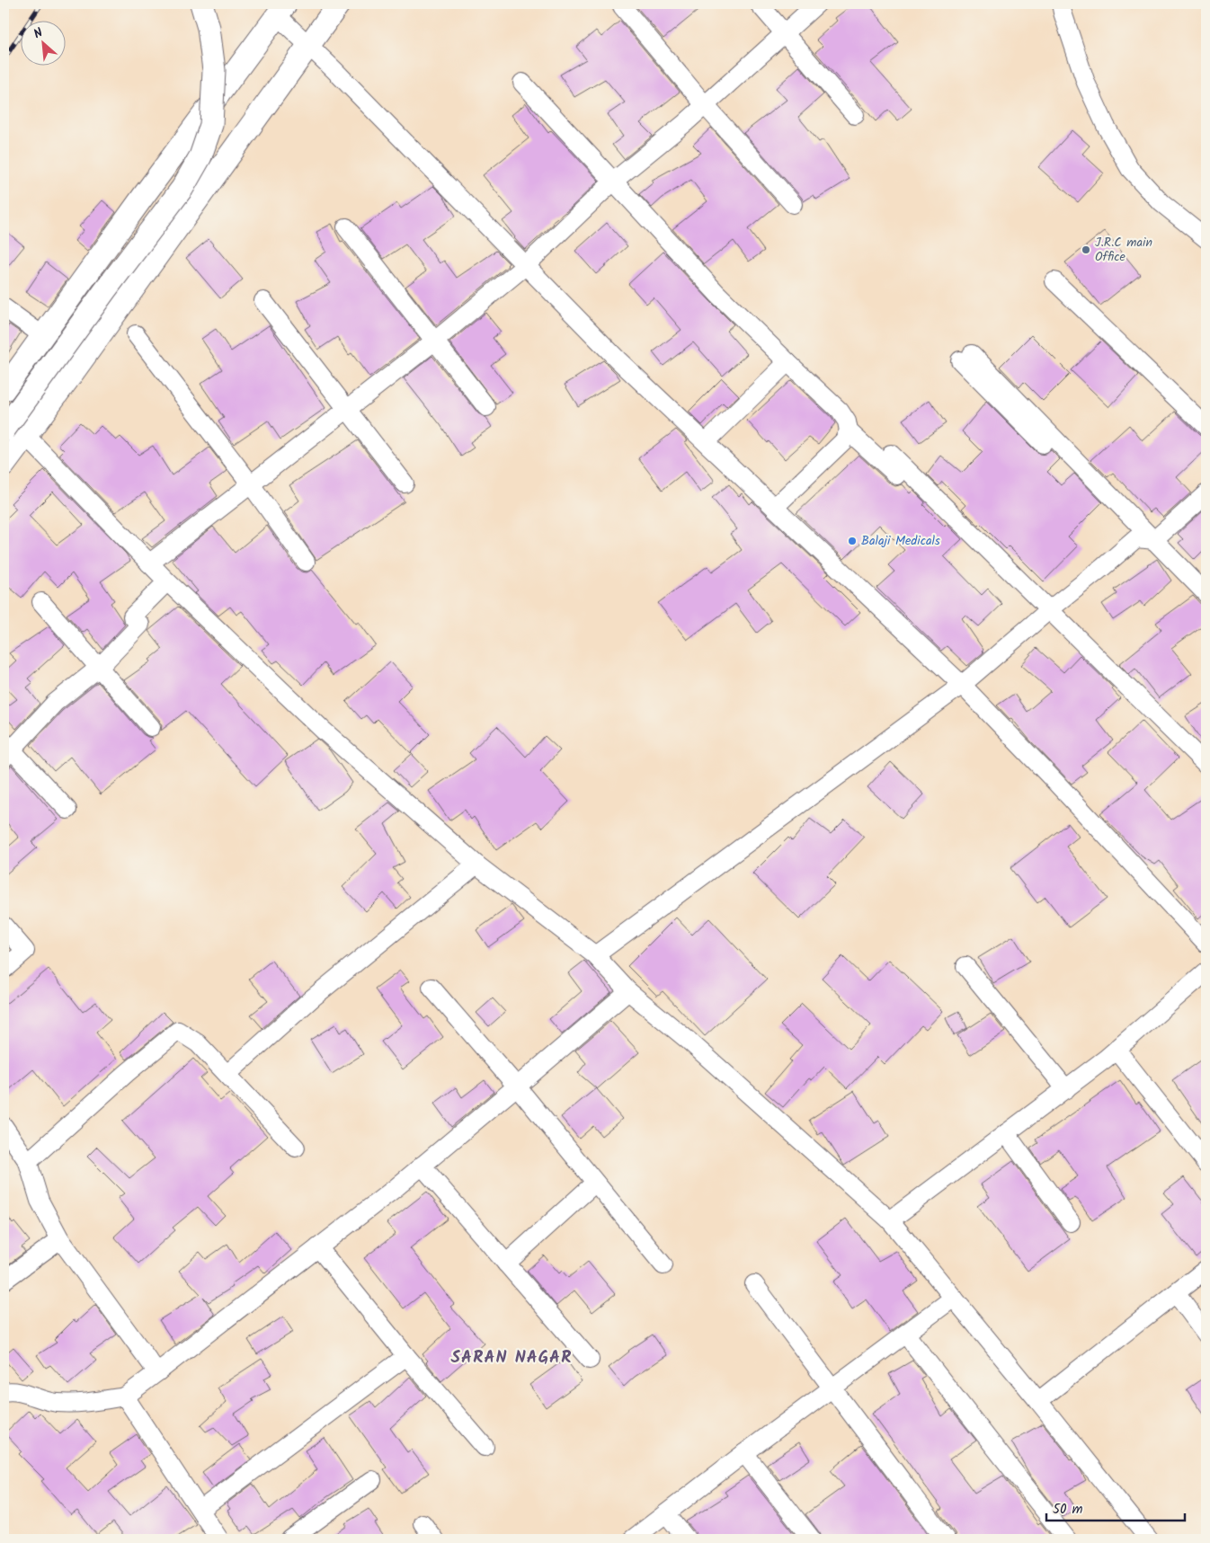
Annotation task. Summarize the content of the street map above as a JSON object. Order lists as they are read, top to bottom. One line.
{"districts":["SARAN NAGAR"],"places":["J.R.C main Office","Balaji Medicals"],"scale_bar":"50 m","north":"top left"}
